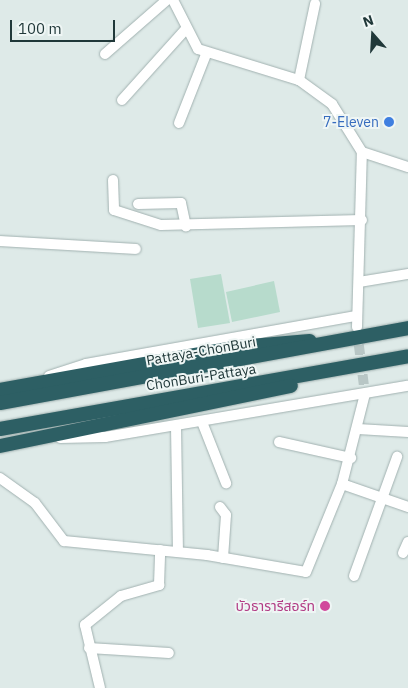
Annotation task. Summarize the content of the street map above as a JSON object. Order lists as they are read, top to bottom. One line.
{"streets":{"highway":["Pattaya-ChonBuri","ChonBuri-Pattaya"]},"places":["7-Eleven","บัวธารารีสอร์ท"],"scale_bar":"100 m","north":"top"}
